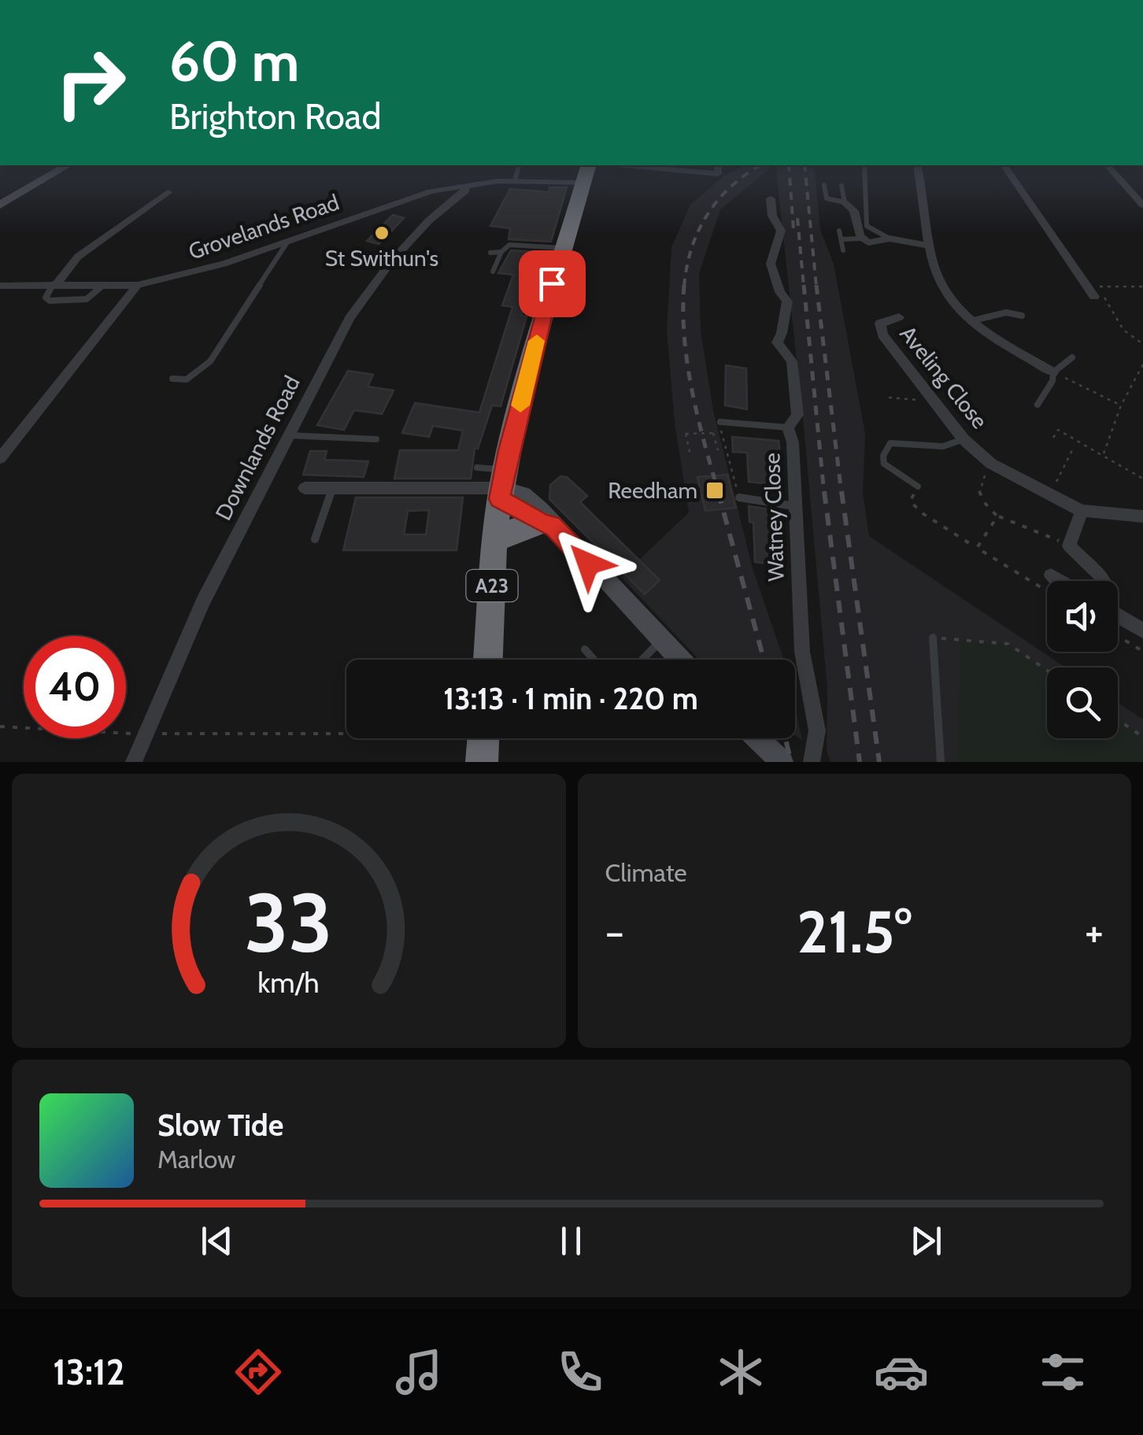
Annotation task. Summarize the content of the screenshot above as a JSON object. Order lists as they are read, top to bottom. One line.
{"streets":{"highway":["A23"],"street":["Grovelands Road","Aveling Close","Downlands Road","Watney Close"]},"crossings":[["Grovelands Road","Downlands Road"],["Grovelands Road","A23"]],"places":{"other":["St Swithun's"],"transit":["Reedham"]},"page":{"turn":["60 m","Brighton Road"],"limit":"40","trip":"13:13 · 1 min · 220 m","tile":"Climate","heat":["−","21.5°","+"],"song":["Slow Tide","Marlow"],"tabs":"13:12","gauge":["33","km/h"]}}
